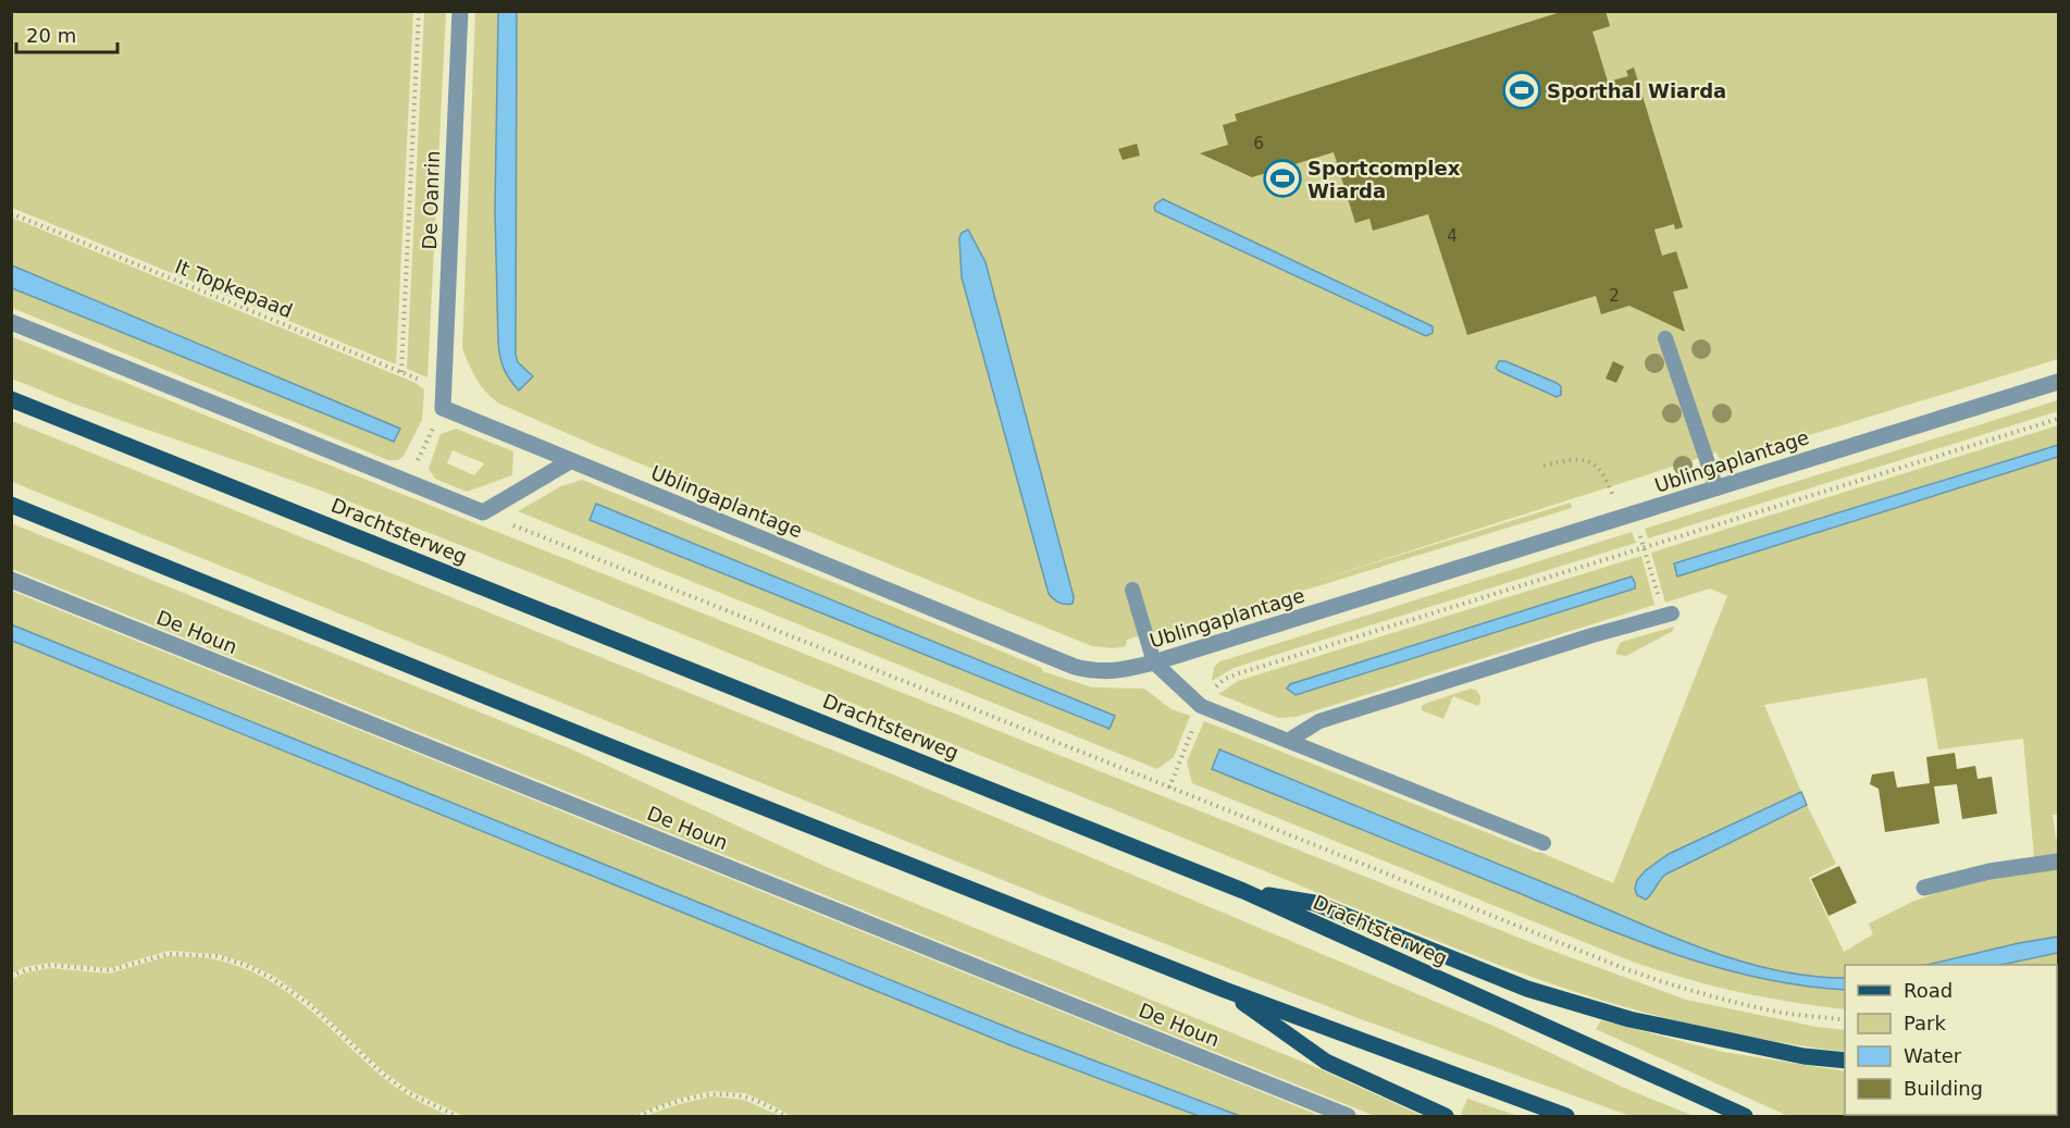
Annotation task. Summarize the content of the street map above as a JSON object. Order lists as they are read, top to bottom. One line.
{"streets":{"main road":["Drachtsterweg"],"street":["De Oanrin","Ublingaplantage","De Houn"],"path":["It Topkepaad"]},"crossings":[["De Oanrin","It Topkepaad"]],"places":{"sports":["Sporthal Wiarda","Sportcomplex Wiarda"]},"house_numbers":["6","4","2"],"legend":["Road","Park","Water","Building"],"scale_bar":"20 m"}
